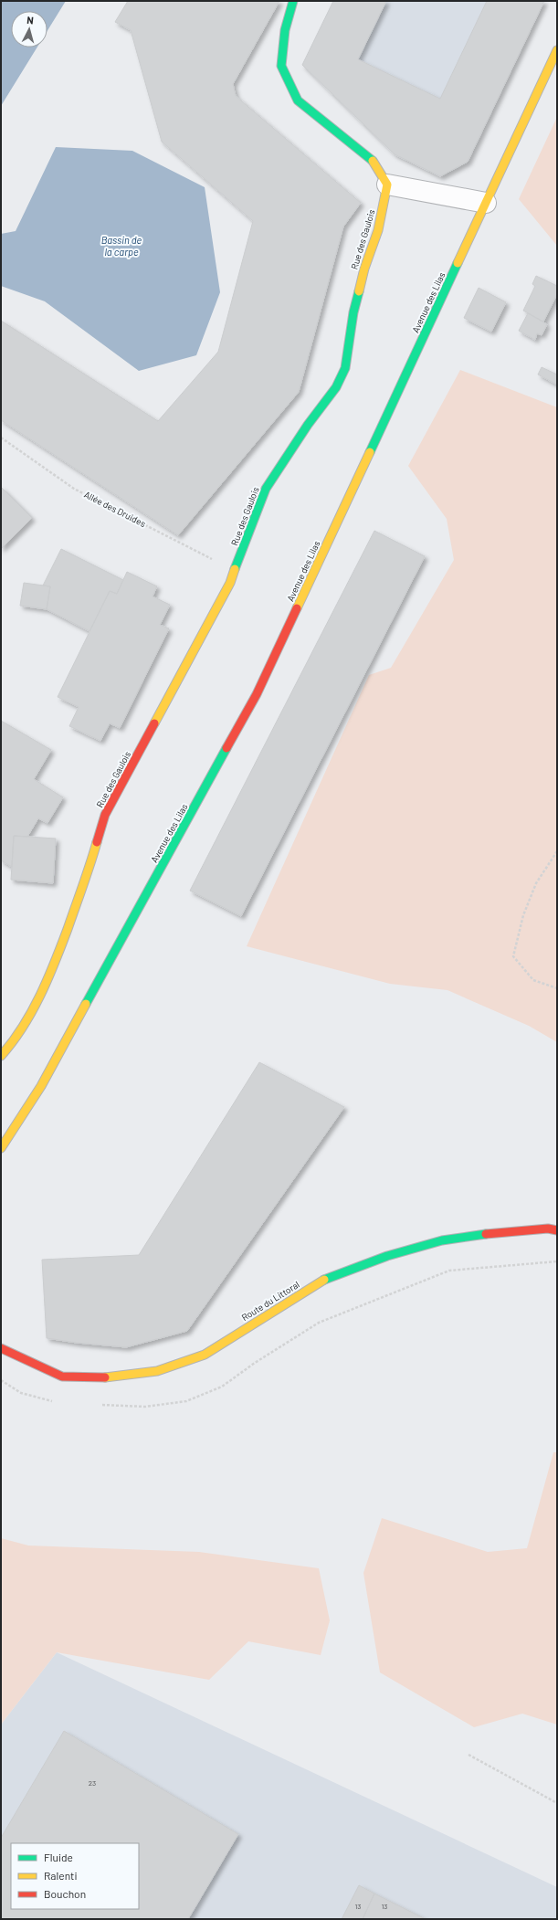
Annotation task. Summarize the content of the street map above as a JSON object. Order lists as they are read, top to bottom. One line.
{"streets":{"street":["Rue des Gaulois","Avenue des Lilas","Route du Littoral"],"path":["Allée des Druides"]},"crossings":[["Rue des Gaulois","Allée des Druides"]],"water":["Bassin de la carpe"],"house_numbers":["23","13","13"],"legend":["Fluide","Ralenti","Bouchon"],"north":"top"}
